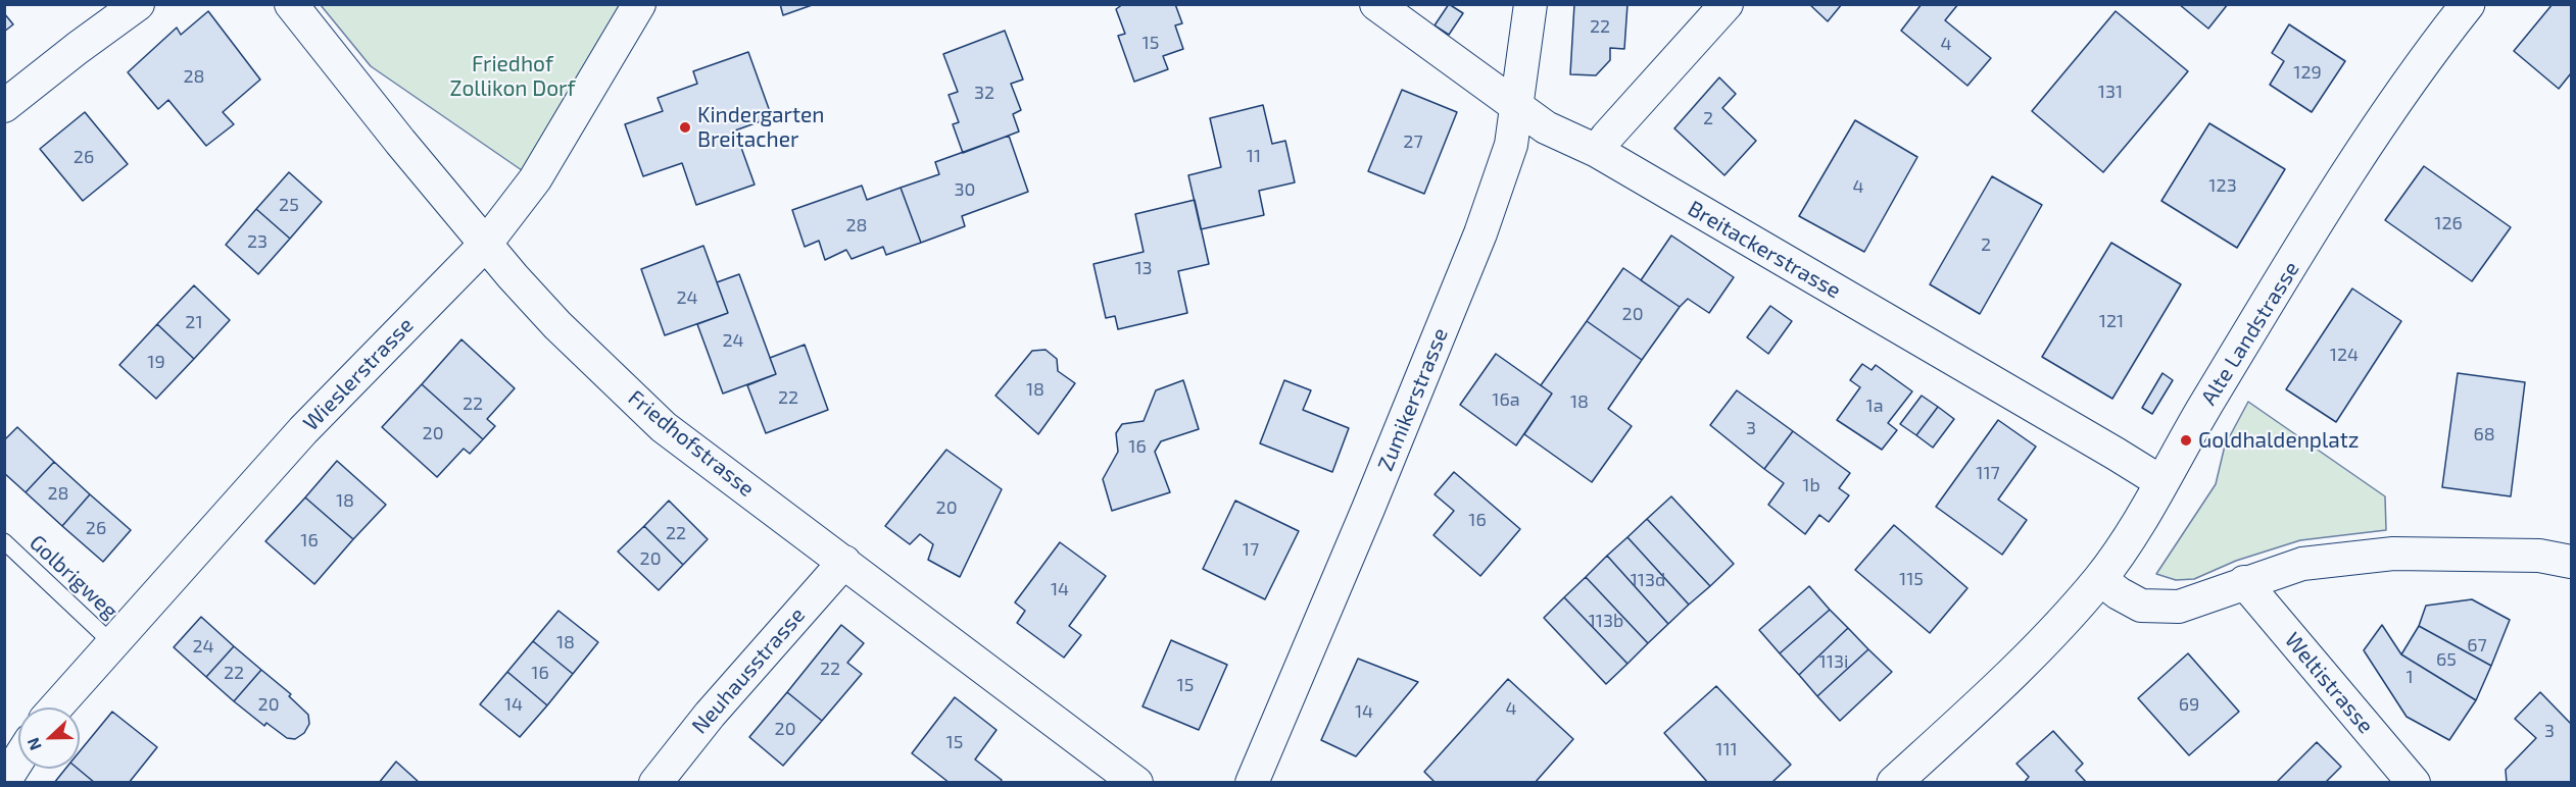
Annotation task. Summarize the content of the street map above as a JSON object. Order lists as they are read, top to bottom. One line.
{"streets":{"main road":["Alte Landstrasse"],"street":["Breitackerstrasse","Wieslerstrasse","Zumikerstrasse","Friedhofstrasse","Neuhausstrasse","Weltistrasse"],"lane":["Golbrigweg"]},"crossings":[["Breitackerstrasse","Alte Landstrasse"],["Breitackerstrasse","Zumikerstrasse"],["Wieslerstrasse","Friedhofstrasse"],["Wieslerstrasse","Golbrigweg"],["Friedhofstrasse","Neuhausstrasse"]],"parks":["Friedhof Zollikon Dorf"],"places":["Kindergarten Breitacher","Goldhaldenplatz"],"house_numbers":["22","15","4","129","28","131","32","2","27","11","26","123","4","30","25","126","28","23","2","13","24","20","121","21","24","124","19","18","22","16a","18","22","1a","3","20","68","16","117","1b","28","18","20","16","26","22","16","17","20","115","113d","14","113b","18","67","24","65","113i","22","22","16","1","15","20","14","69","4","14","20","3","15","111"],"north":"left"}
